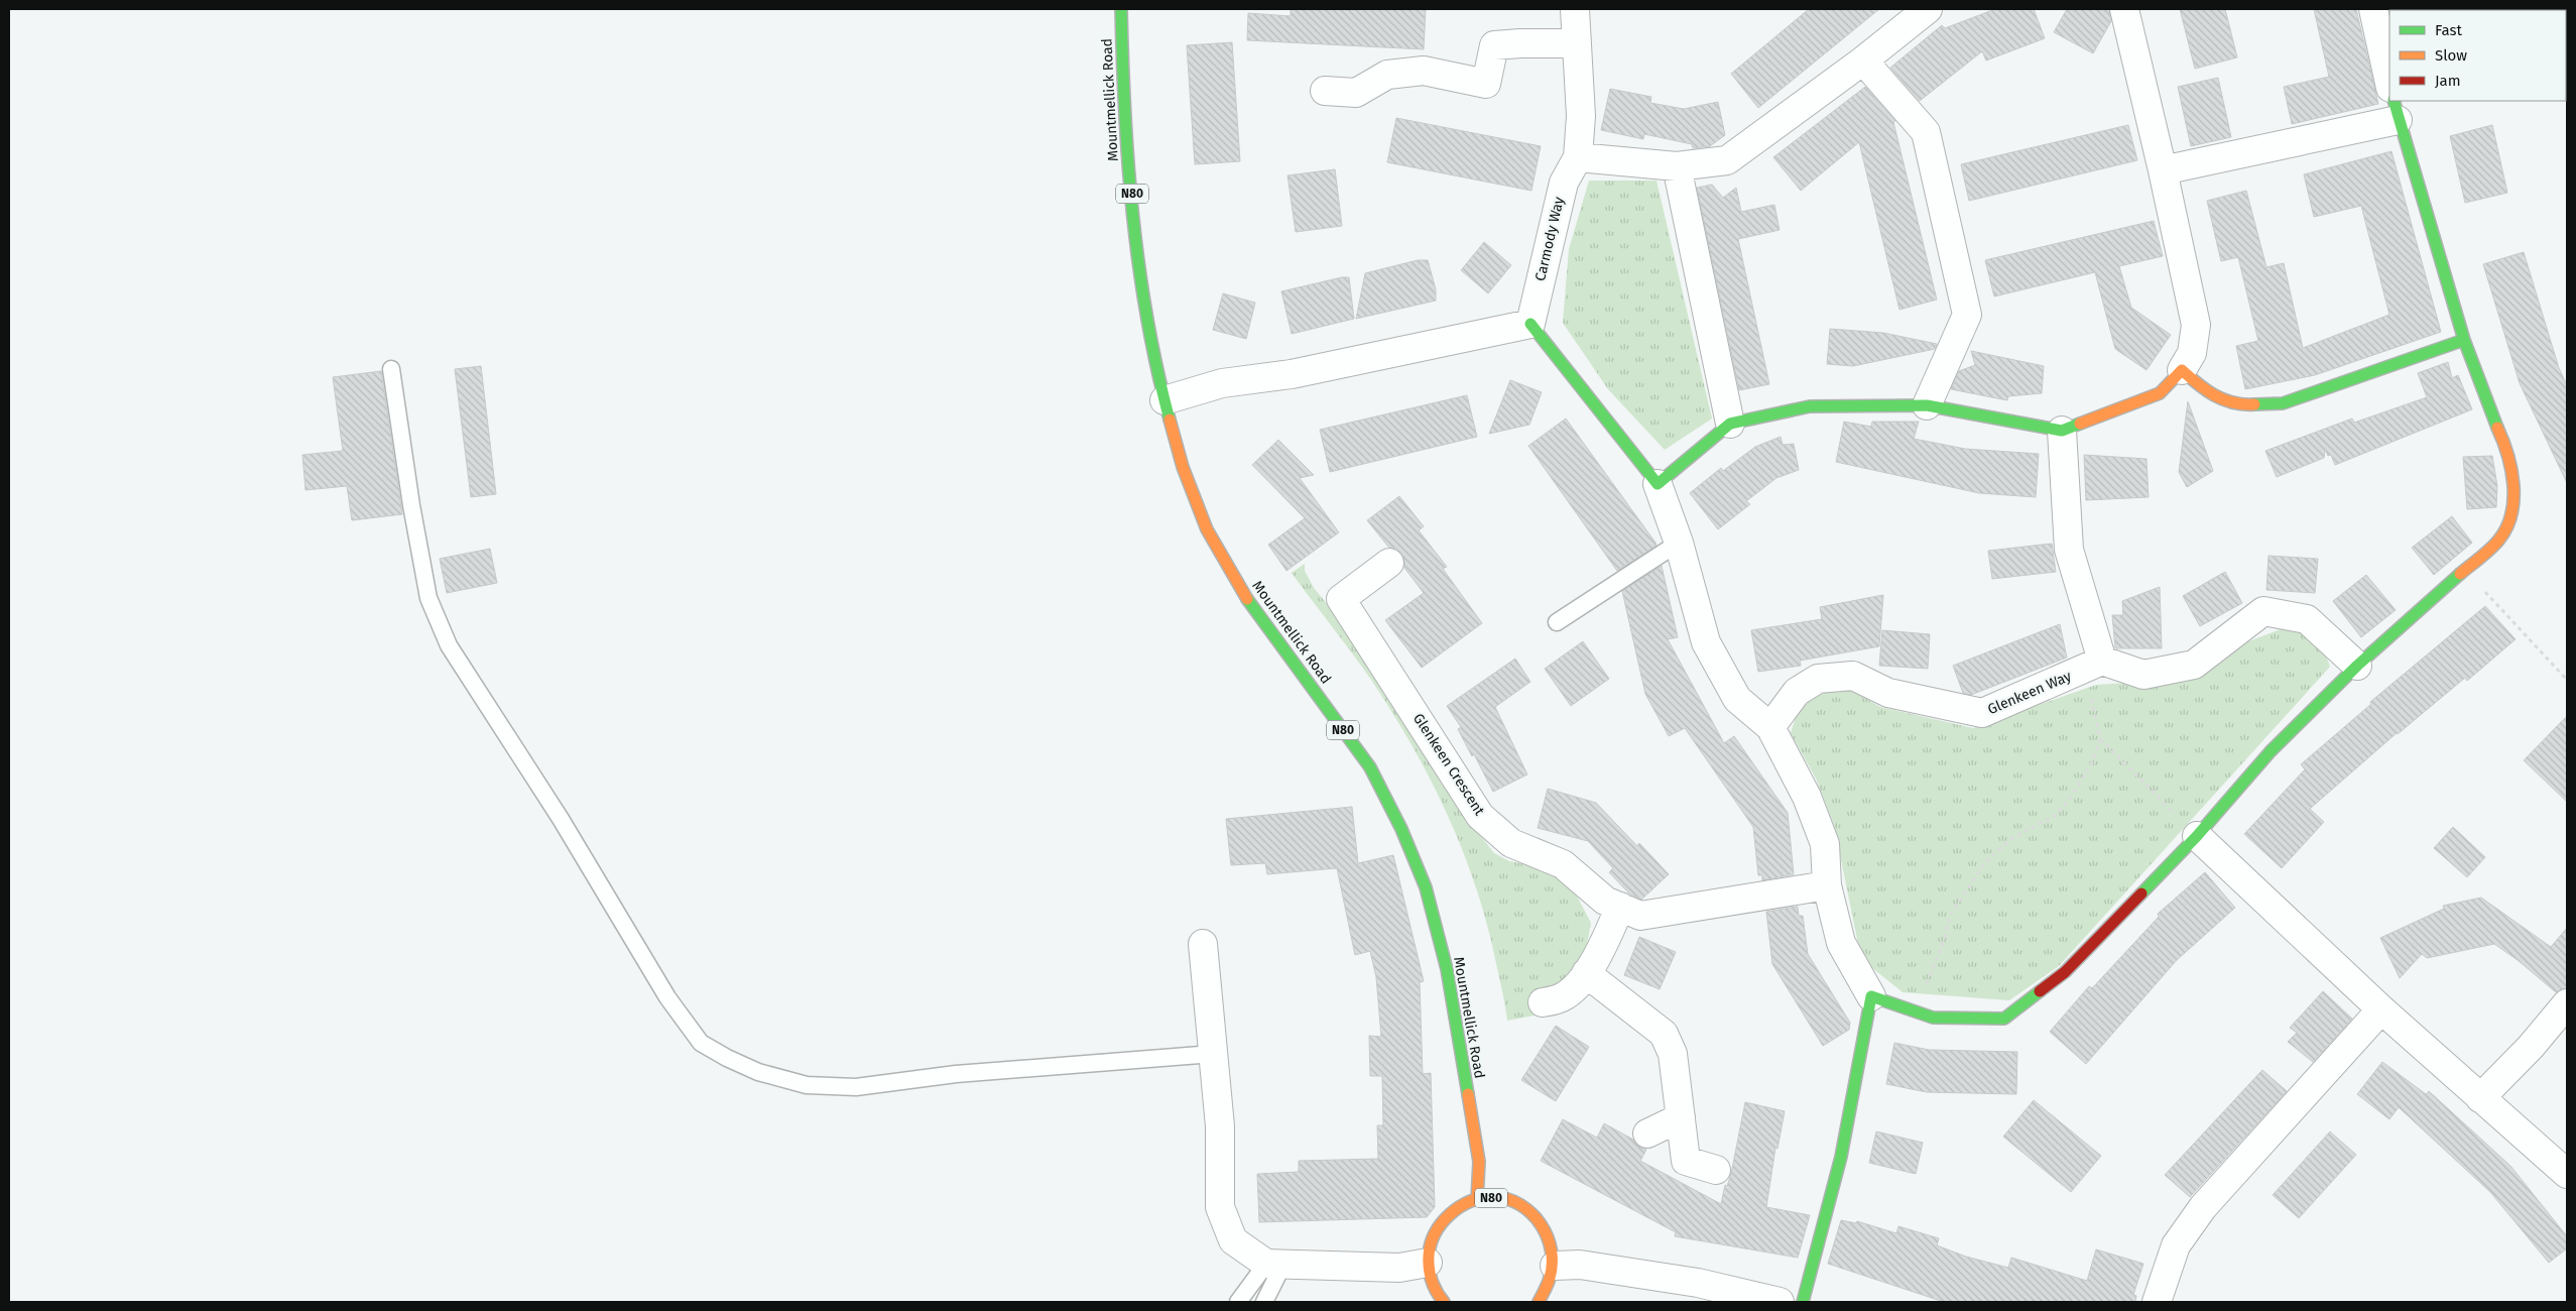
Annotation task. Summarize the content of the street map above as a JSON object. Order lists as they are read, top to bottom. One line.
{"streets":{"street":["Mountmellick Road","N80","Carmody Way","Glenkeen Way","Glenkeen Crescent"]},"crossings":[["Mountmellick Road","N80"]],"legend":["Fast","Slow","Jam"]}
